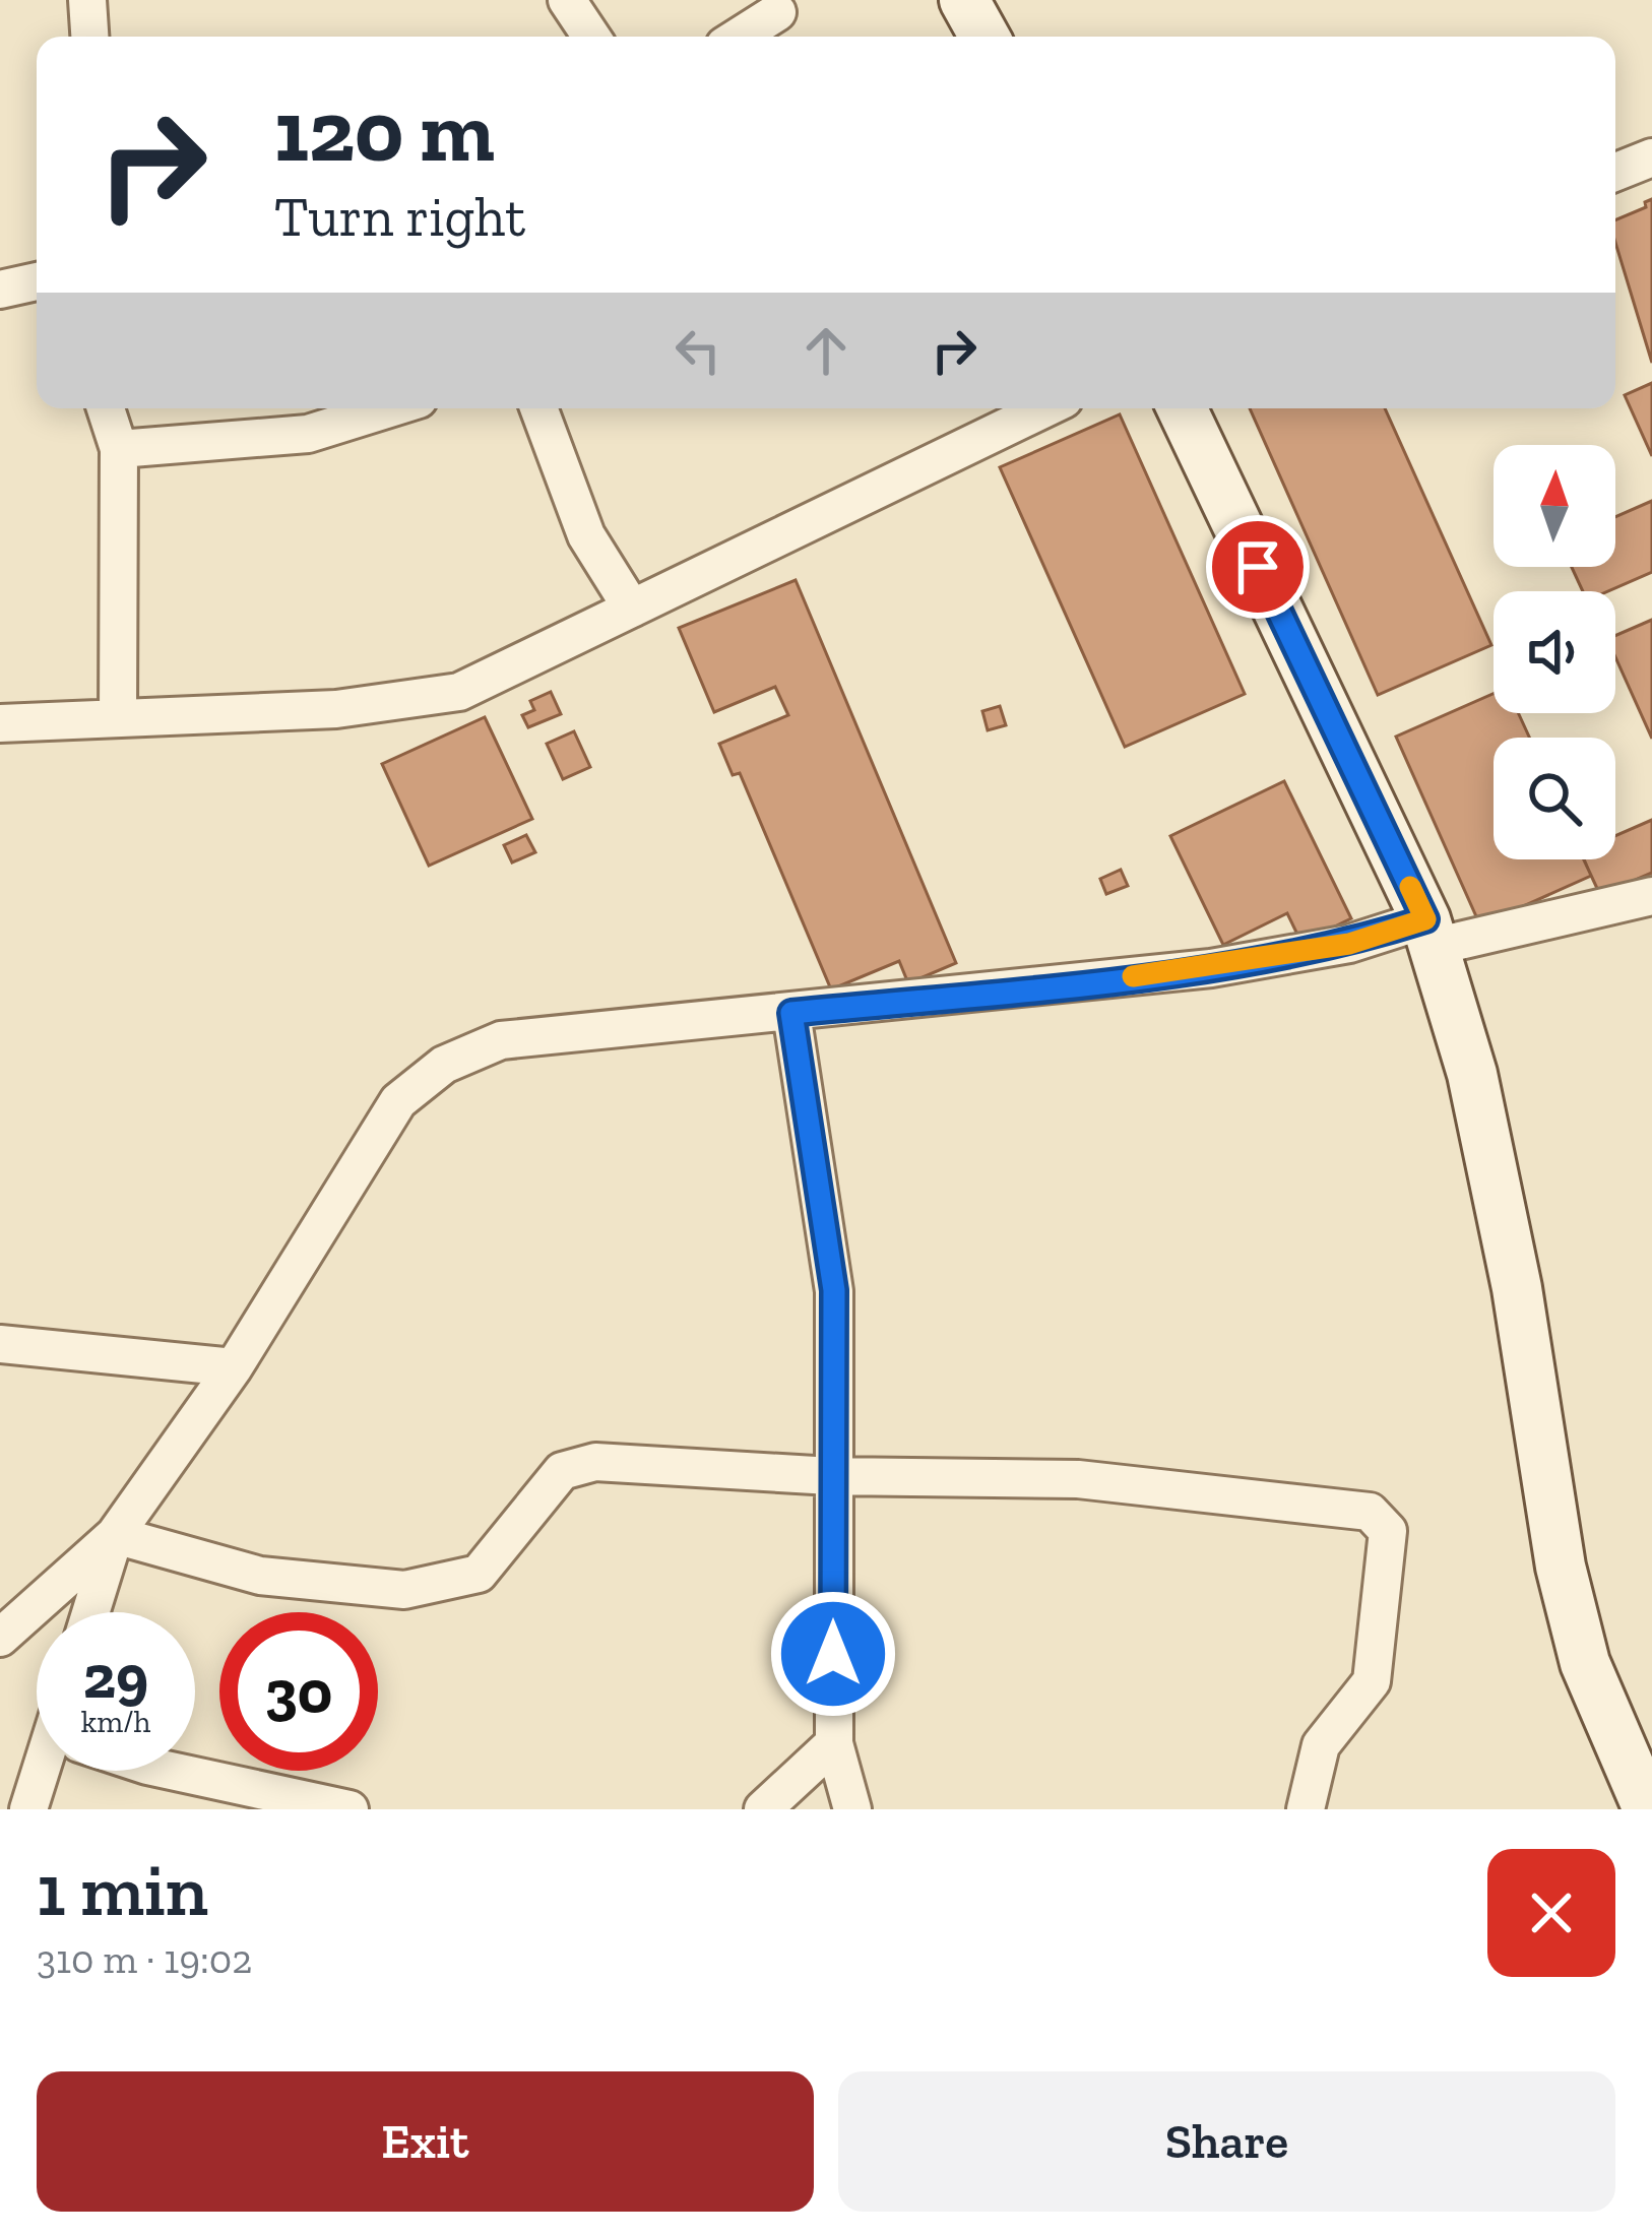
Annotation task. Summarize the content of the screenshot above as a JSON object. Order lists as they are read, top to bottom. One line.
{"north":"top","page":{"turn":["120 m","Turn right"],"speed":"29 km/h","limit":"30","heading":["1 min","310 m · 19:02"],"buttons":["Exit","Share"]}}
